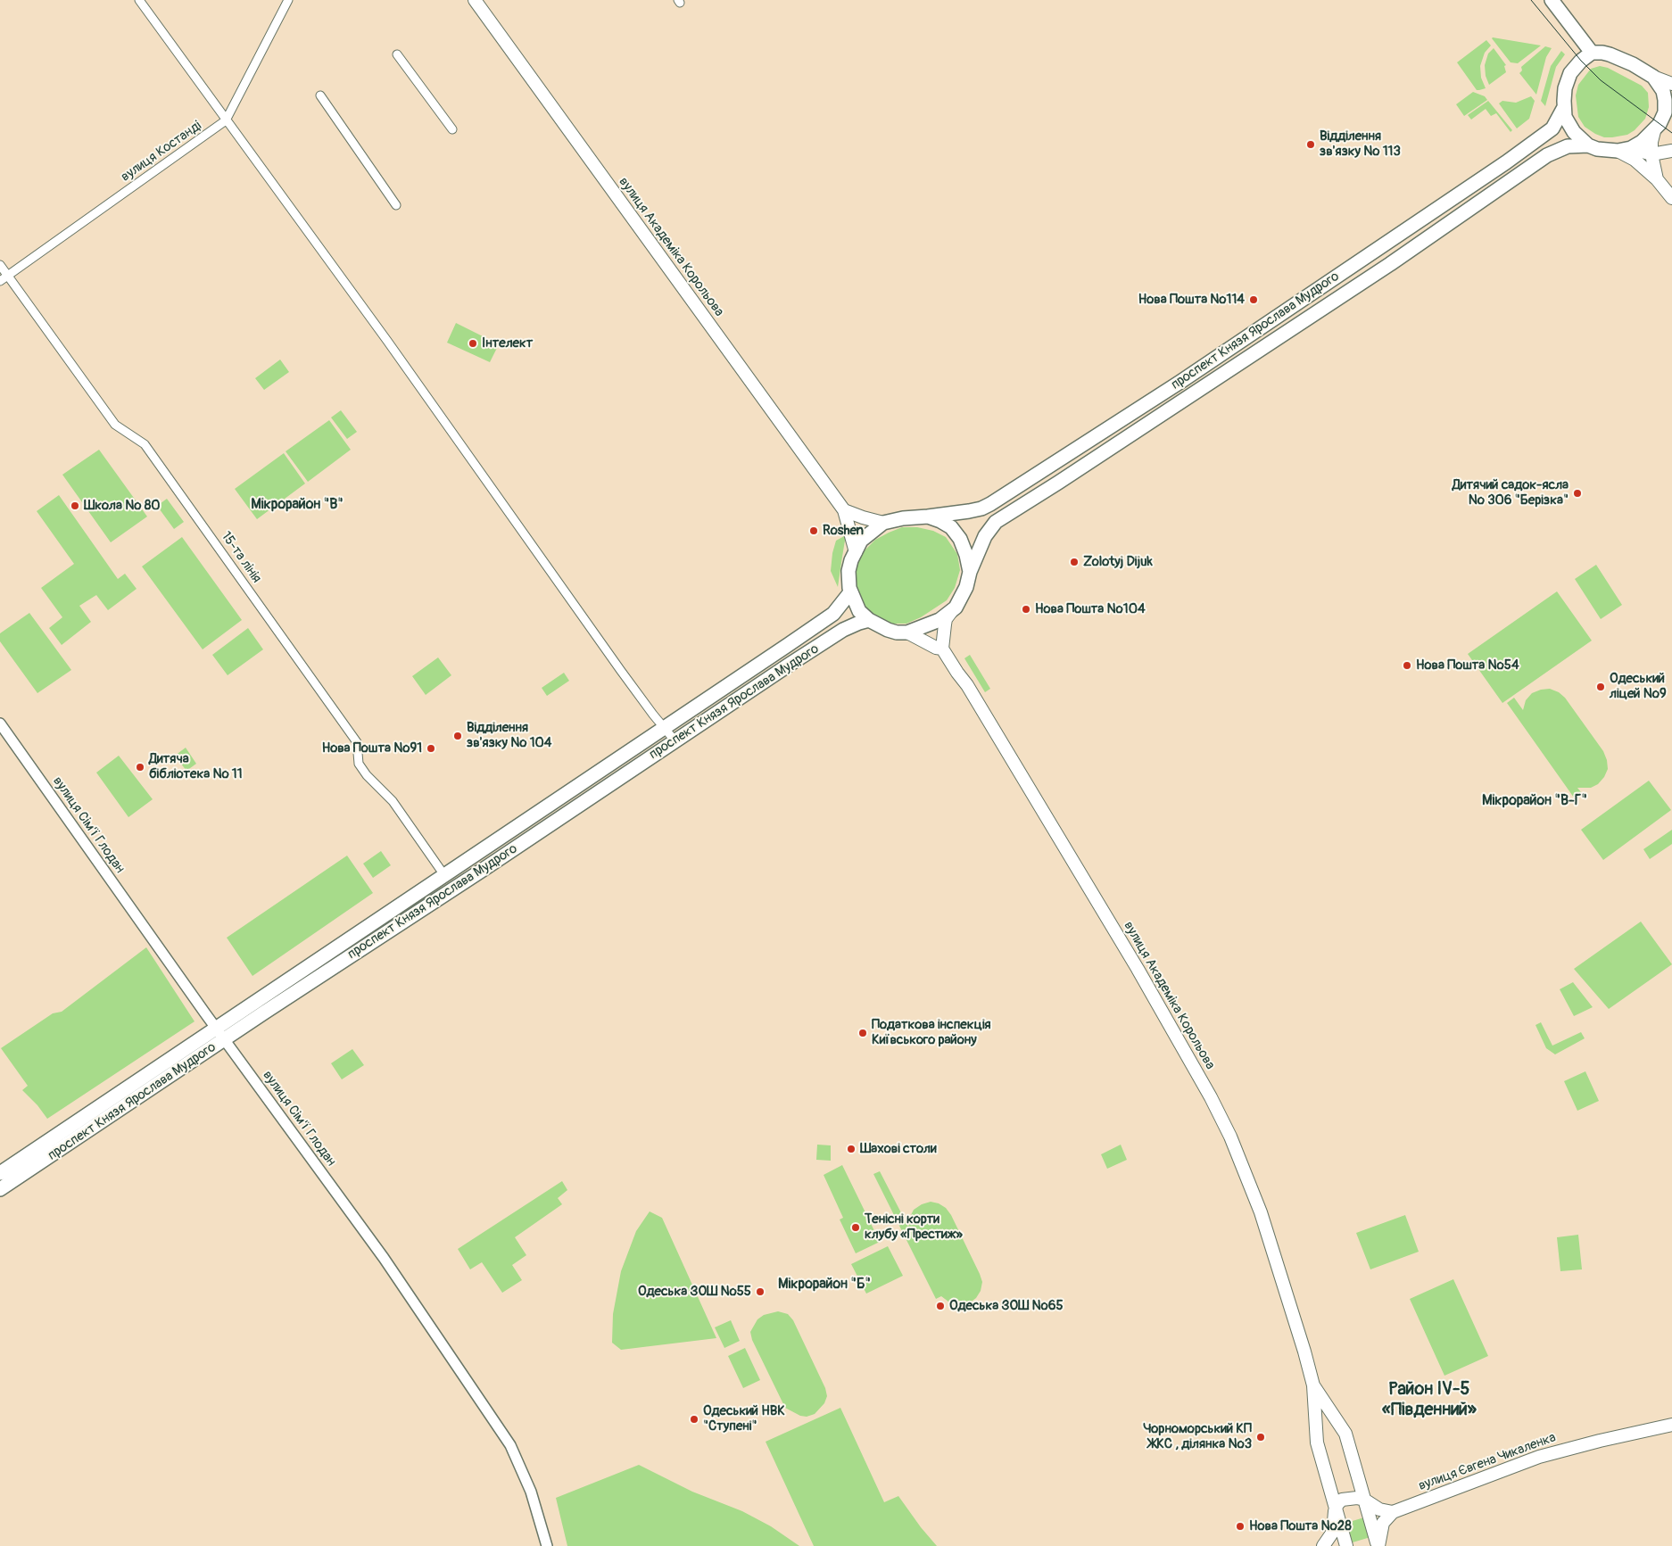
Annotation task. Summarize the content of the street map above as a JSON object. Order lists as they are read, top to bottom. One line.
{"streets":{"main road":["вулиця Академіка Корольова","проспект Князя Ярослава Мудрого","вулиця Євгена Чикаленка"],"street":["вулиця Костанді","15-та лінія","вулиця Сім'ї Глодан"]},"crossings":[["вулиця Костанді","15-та лінія"],["вулиця Академіка Корольова","проспект Князя Ярослава Мудрого"],["проспект Князя Ярослава Мудрого","15-та лінія"],["проспект Князя Ярослава Мудрого","вулиця Сім'ї Глодан"]],"districts":["Мікрорайон \"В\"","Мікрорайон \"В-Г\"","Мікрорайон \"Б\"","Район IV-5 «Південний»"],"places":["Відділення зв'язку № 113","Нова Пошта №114","Інтелект","Дитячий садок-ясла № 306 \"Берізка\"","Школа № 80","Roshen","Zolotyj Dijuk","Нова Пошта №104","Нова Пошта №54","Одеський ліцей №9","Відділення зв'язку № 104","Нова Пошта №91","Дитяча бібліотека № 11","Податкова інспекція Київського району","Шахові столи","Тенісні корти клубу «Престиж»","Одеська ЗОШ №55","Одеська ЗОШ №65","Одеський НВК \"Ступені\"","Чорноморський КП ЖКС , ділянка №3","Нова Пошта №28"]}
